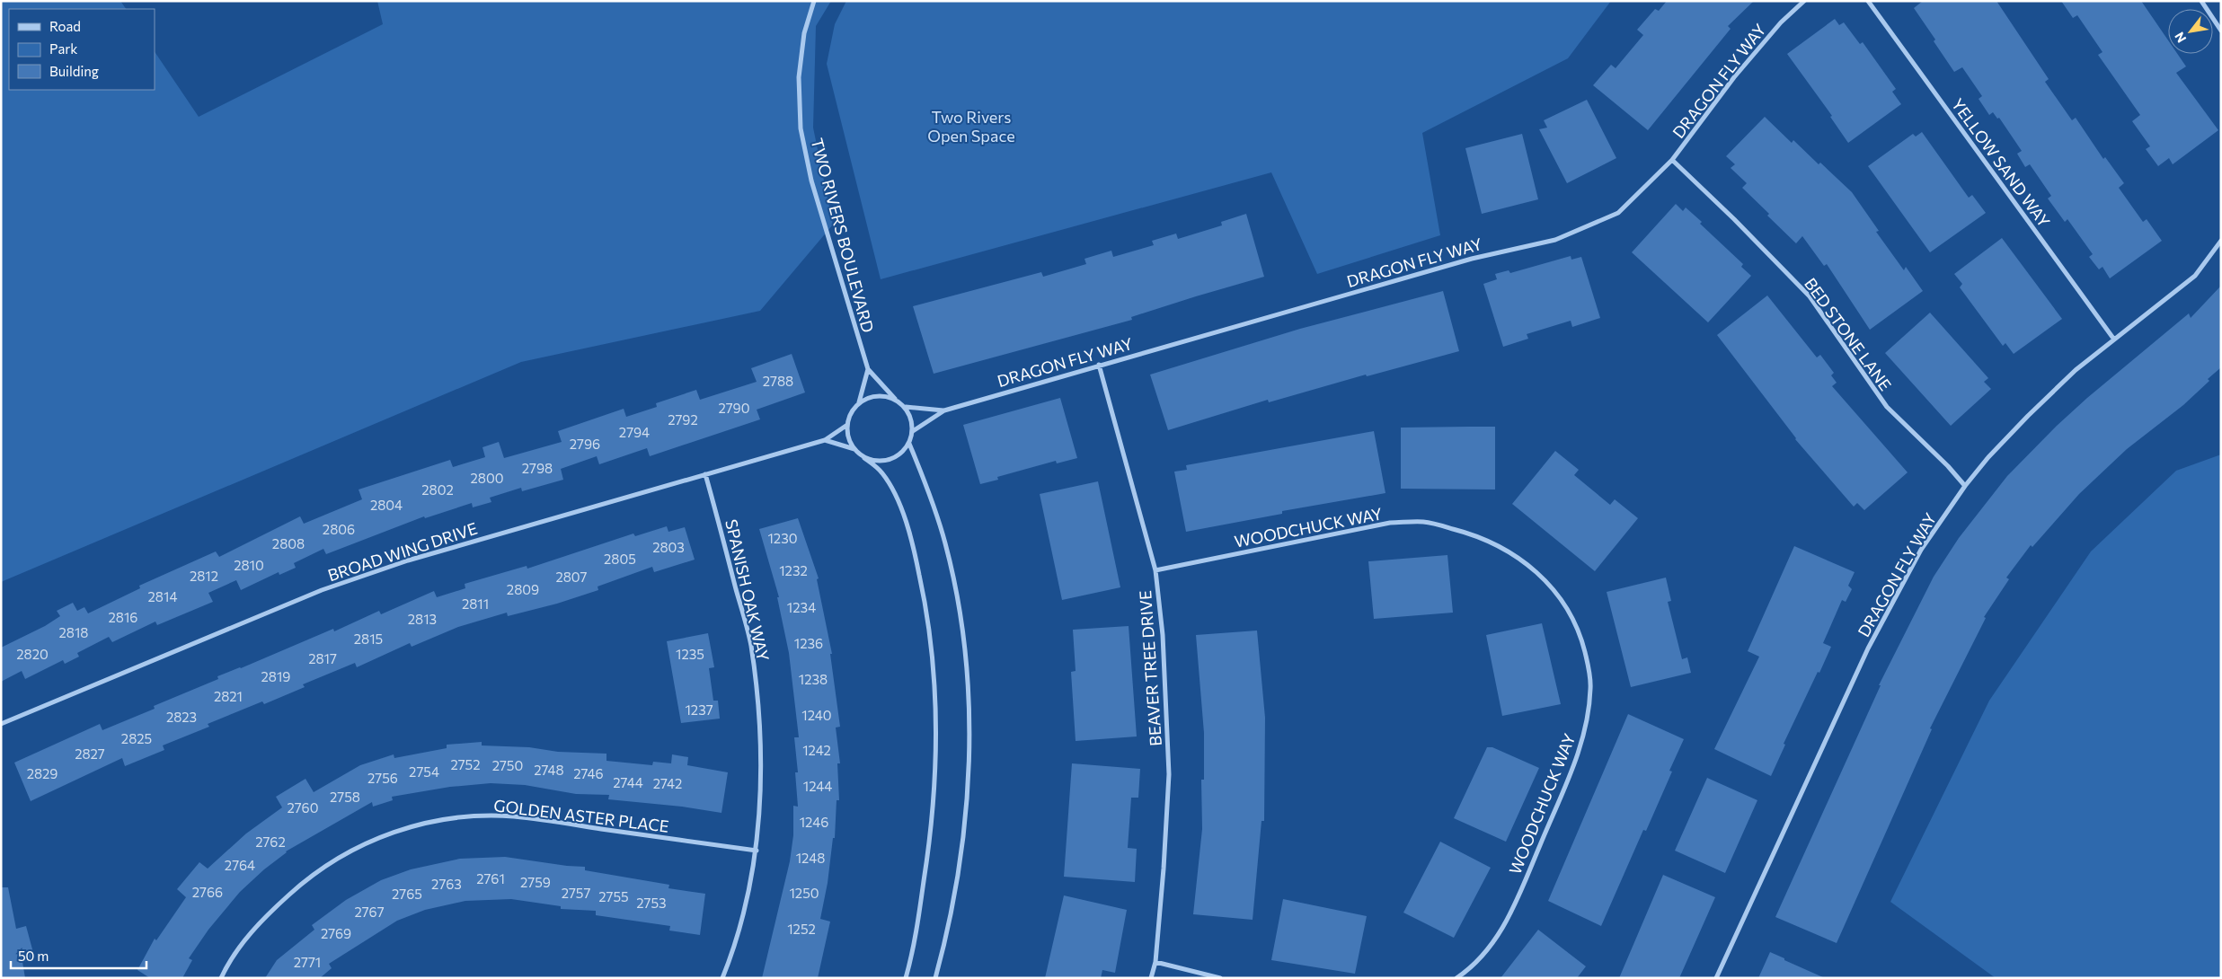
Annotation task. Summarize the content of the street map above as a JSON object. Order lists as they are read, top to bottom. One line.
{"streets":{"street":["DRAGON FLY WAY","YELLOW SAND WAY","TWO RIVERS BOULEVARD","BED STONE LANE","WOODCHUCK WAY","BROAD WING DRIVE","SPANISH OAK WAY","BEAVER TREE DRIVE","GOLDEN ASTER PLACE"]},"crossings":[["DRAGON FLY WAY","YELLOW SAND WAY"],["DRAGON FLY WAY","TWO RIVERS BOULEVARD"],["DRAGON FLY WAY","BED STONE LANE"],["DRAGON FLY WAY","BROAD WING DRIVE"],["DRAGON FLY WAY","BEAVER TREE DRIVE"],["TWO RIVERS BOULEVARD","BROAD WING DRIVE"],["WOODCHUCK WAY","BEAVER TREE DRIVE"],["BROAD WING DRIVE","SPANISH OAK WAY"],["SPANISH OAK WAY","GOLDEN ASTER PLACE"]],"parks":["Two Rivers Open Space"],"house_numbers":["2788","2790","2792","2794","2796","2798","2800","2802","2804","2806","1230","2808","2803","2805","2810","1232","2812","2807","2809","2814","2811","1234","2816","2813","2818","2815","1236","2820","1235","2817","2819","1238","2821","1237","1240","2823","2825","1242","2827","2752","2750","2748","2754","2829","2746","2756","2744","2742","1244","2758","2760","1246","2762","1248","2764","2761","2759","2763","2766","2757","1250","2765","2755","2753","2767","1252","2769","2771"],"legend":["Road","Park","Building"],"scale_bar":"50 m","north":"bottom left"}
